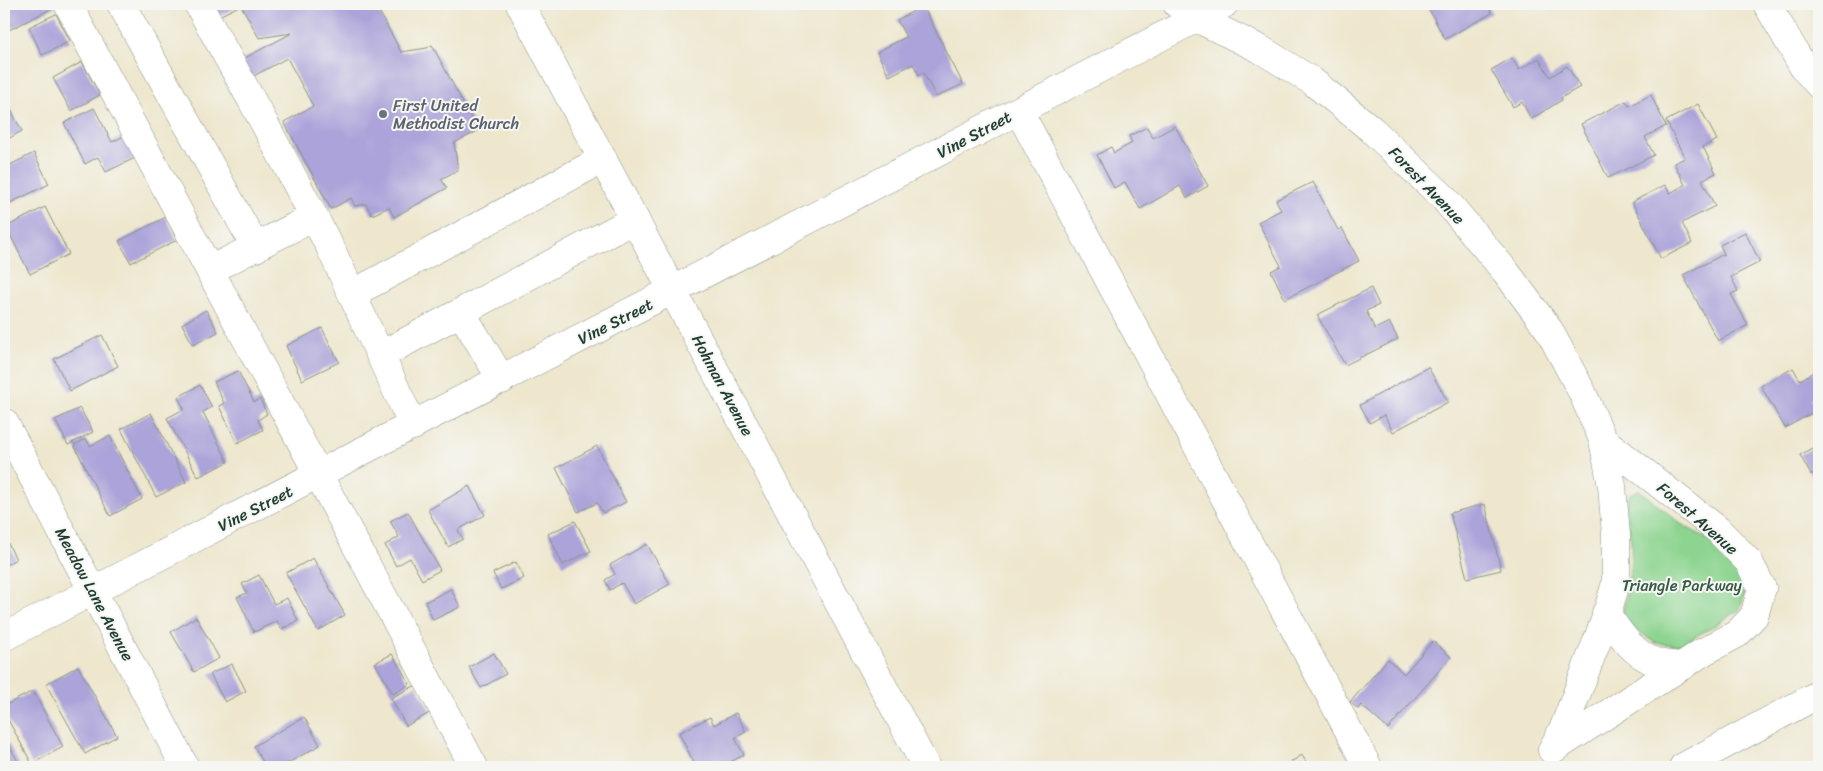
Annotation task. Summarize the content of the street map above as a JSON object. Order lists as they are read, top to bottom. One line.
{"streets":{"street":["Vine Street","Forest Avenue","Hohman Avenue","Meadow Lane Avenue"]},"crossings":[["Vine Street","Forest Avenue"],["Vine Street","Hohman Avenue"],["Vine Street","Meadow Lane Avenue"]],"parks":["Triangle Parkway"],"places":["First United Methodist Church"]}
